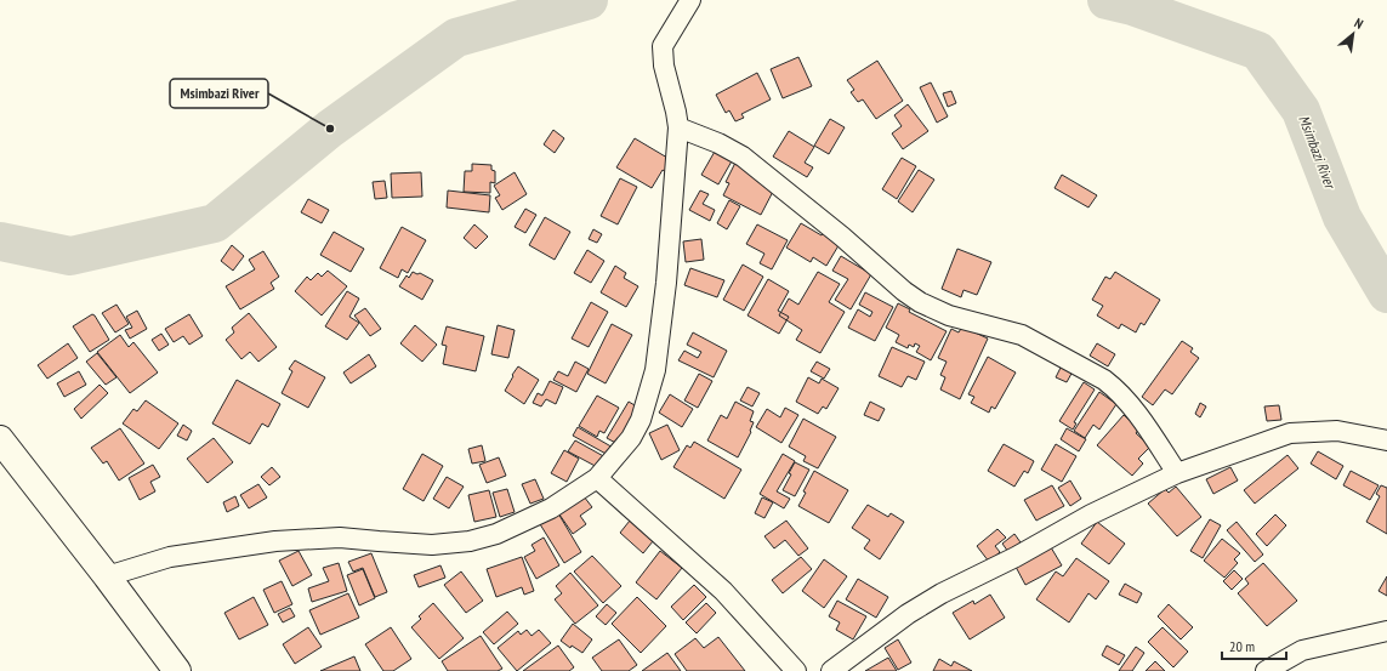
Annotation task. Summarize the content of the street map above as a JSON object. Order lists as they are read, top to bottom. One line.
{"water":["Msimbazi River"],"places":["Msimbazi River"],"scale_bar":"20 m","north":"top right"}
